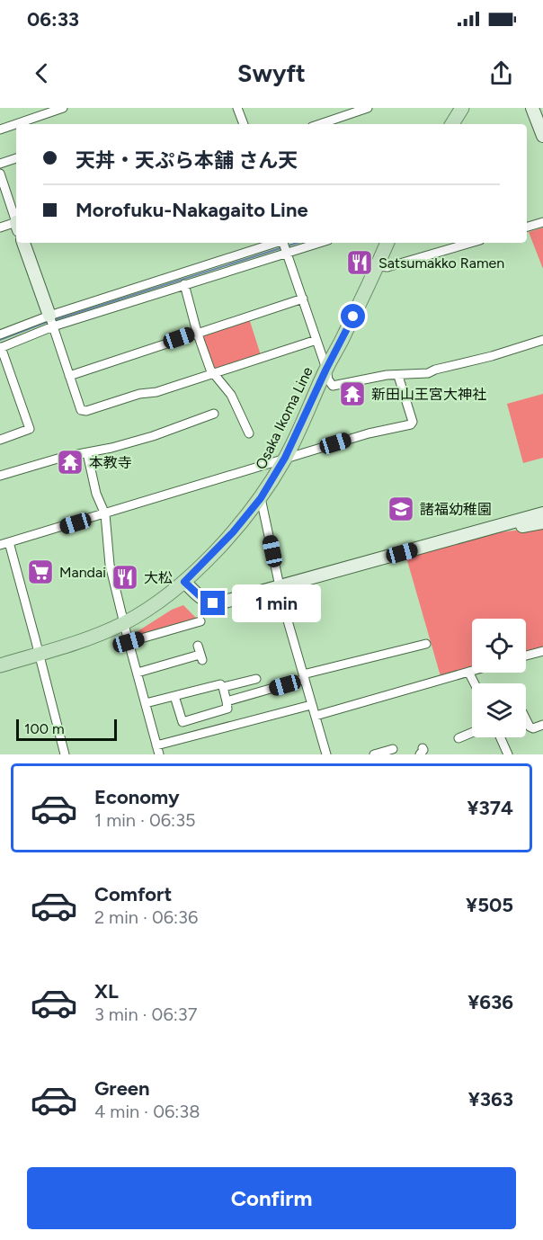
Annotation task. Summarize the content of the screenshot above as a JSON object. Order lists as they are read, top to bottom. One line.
{"streets":{"main road":["Osaka Ikoma Line"]},"places":{"restaurant":["Satsumakko Ramen","大松"],"temple":["新田山王宮大神社","本教寺"],"school or university":["諸福幼稚園"],"supermarket":["Mandai"]},"scale_bar":"100 m","page":{"status":"06:33","header":"Swyft","banner":["天丼・天ぷら本舗 さん天","Morofuku-Nakagaito Line"],"bubble":"1 min","scale":"100 m","list":[{"name":"Economy","note":"1 min · 06:35","value":"¥374"},{"name":"Comfort","note":"2 min · 06:36","value":"¥505"},{"name":"XL","note":"3 min · 06:37","value":"¥636"},{"name":"Green","note":"4 min · 06:38","value":"¥363"}],"buttons":"Confirm"}}
